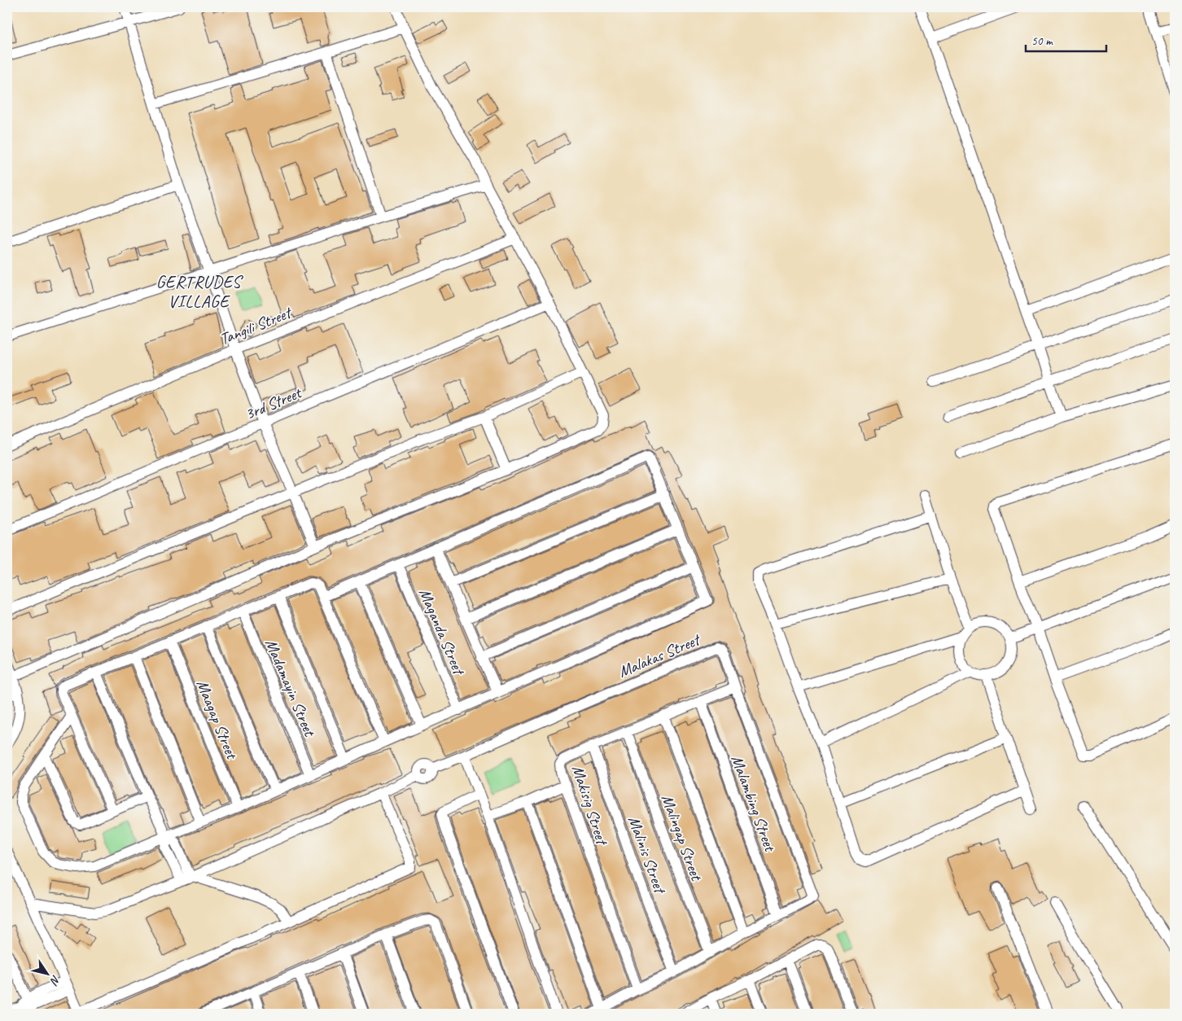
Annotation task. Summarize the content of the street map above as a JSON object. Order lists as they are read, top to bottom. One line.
{"streets":{"street":["Tangili Street","3rd Street","Maganda Street","Malakas Street","Madamayin Street","Maagap Street","Malambing Street","Makisig Street","Malingap Street","Malinis Street"]},"crossings":[["Malakas Street","Malambing Street"],["Malakas Street","Makisig Street"],["Malambing Street","Makisig Street"],["Makisig Street","Malingap Street"],["Makisig Street","Malinis Street"]],"districts":["GERTRUDES VILLAGE"],"scale_bar":"50 m","north":"bottom right"}
